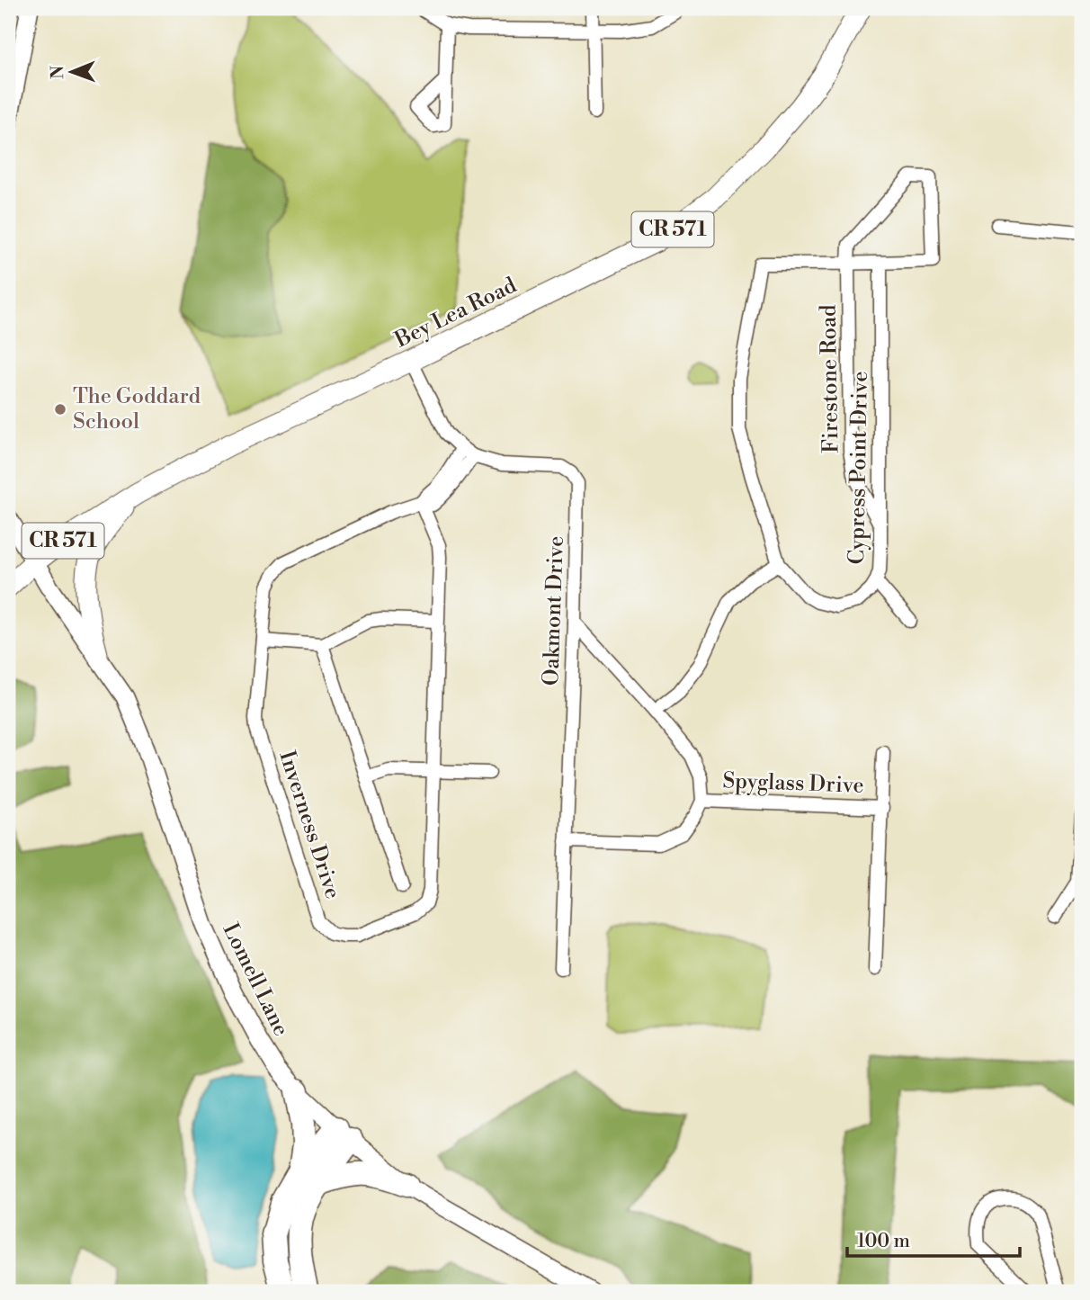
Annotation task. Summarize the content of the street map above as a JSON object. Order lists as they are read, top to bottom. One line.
{"streets":{"main road":["CR 571","Bey Lea Road"],"street":["Firestone Road","Cypress Point Drive","Oakmont Drive","Spyglass Drive","Inverness Drive","Lomell Lane"]},"crossings":[["Bey Lea Road","Lomell Lane"],["Firestone Road","Cypress Point Drive"],["Oakmont Drive","Inverness Drive"]],"places":["The Goddard School"],"scale_bar":"100 m","north":"left"}
